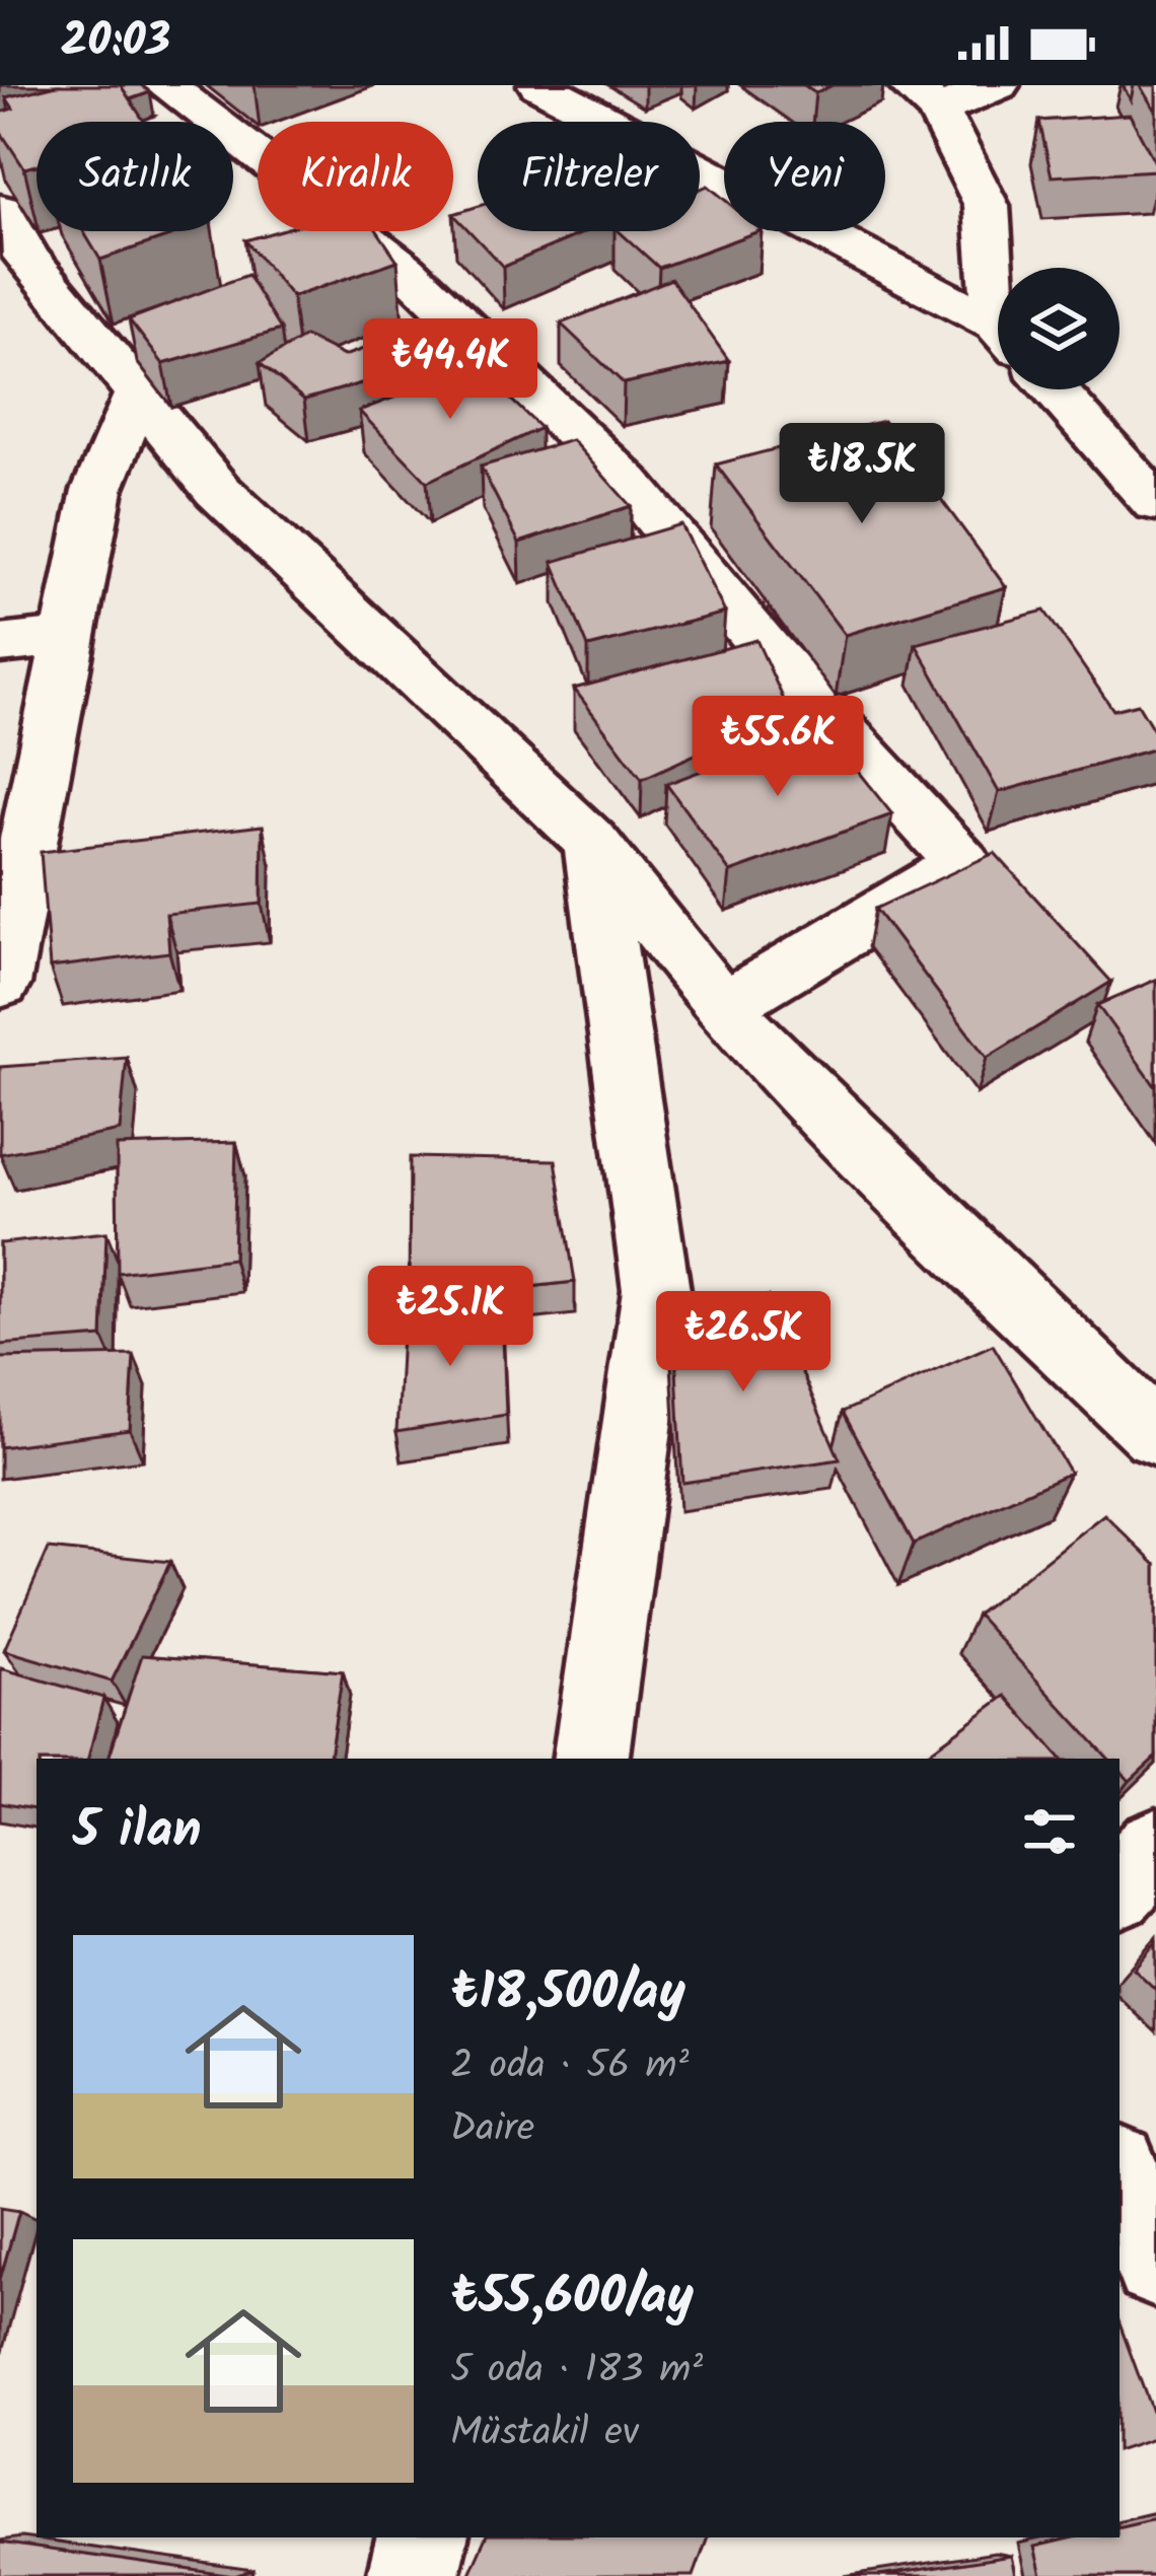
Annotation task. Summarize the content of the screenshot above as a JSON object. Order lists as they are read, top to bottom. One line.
{"page":{"status":"20:03","chip":["Satılık","Kiralık","Filtreler","Yeni"],"price":["₺44.4K","₺18.5K","₺55.6K","₺25.1K","₺26.5K"],"heading":"5 ilan","list":[{"name":"₺18,500/ay","note":"2 oda · 56 m² · Daire"},{"name":"₺55,600/ay","note":"5 oda · 183 m² · Müstakil ev"}]}}
